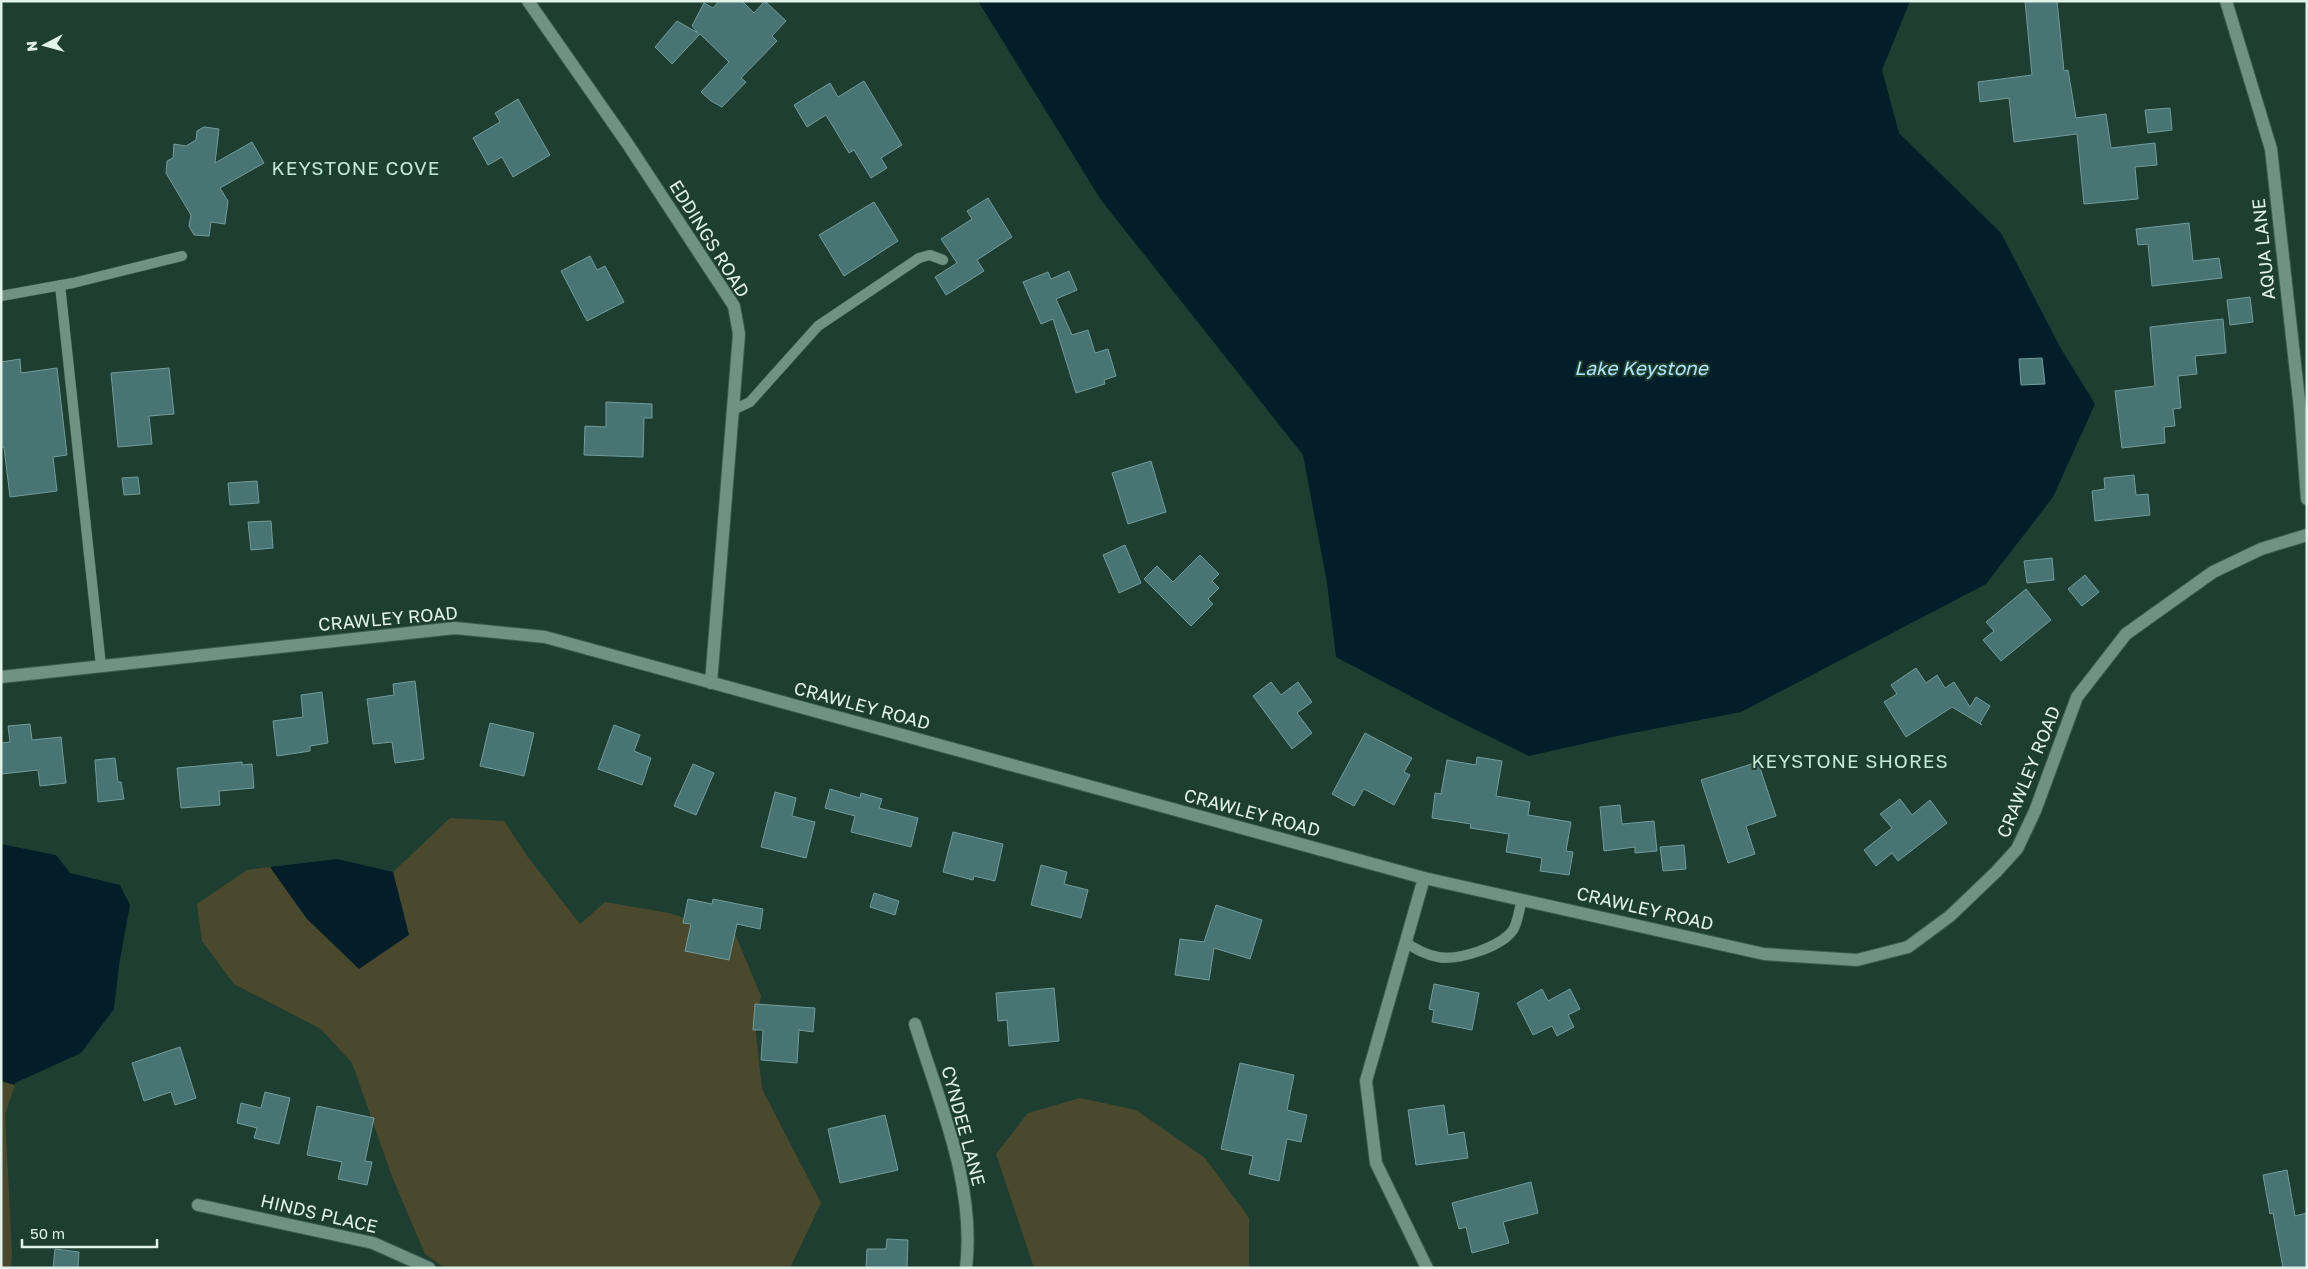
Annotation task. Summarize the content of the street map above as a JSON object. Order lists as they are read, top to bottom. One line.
{"streets":{"street":["EDDINGS ROAD","AQUA LANE","CRAWLEY ROAD","CYNDEE LANE","HINDS PLACE"]},"crossings":[["EDDINGS ROAD","CRAWLEY ROAD"]],"districts":["KEYSTONE COVE","KEYSTONE SHORES"],"water":["Lake Keystone"],"scale_bar":"50 m","north":"left"}
